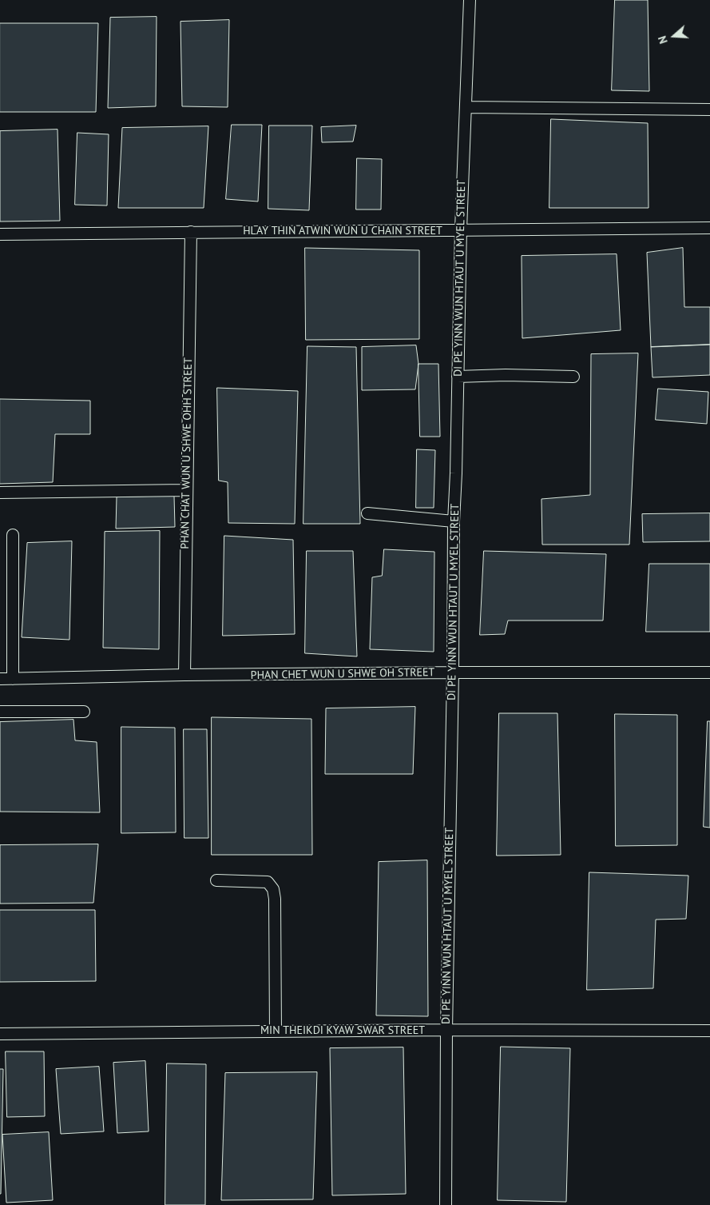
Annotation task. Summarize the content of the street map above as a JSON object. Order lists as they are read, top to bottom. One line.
{"streets":{"street":["HLAY THIN ATWIN WUN U CHAIN STREET","DI PE YINN WUN HTAUT U MYEL STREET","PHAN CHAT WUN U SHWE OHH STREET","PHAN CHET WUN U SHWE OH STREET","MIN THEIKDI KYAW SWAR STREET"]},"crossings":[["HLAY THIN ATWIN WUN U CHAIN STREET","DI PE YINN WUN HTAUT U MYEL STREET"],["HLAY THIN ATWIN WUN U CHAIN STREET","PHAN CHAT WUN U SHWE OHH STREET"],["DI PE YINN WUN HTAUT U MYEL STREET","PHAN CHET WUN U SHWE OH STREET"],["DI PE YINN WUN HTAUT U MYEL STREET","MIN THEIKDI KYAW SWAR STREET"],["PHAN CHAT WUN U SHWE OHH STREET","PHAN CHET WUN U SHWE OH STREET"]],"north":"left"}
